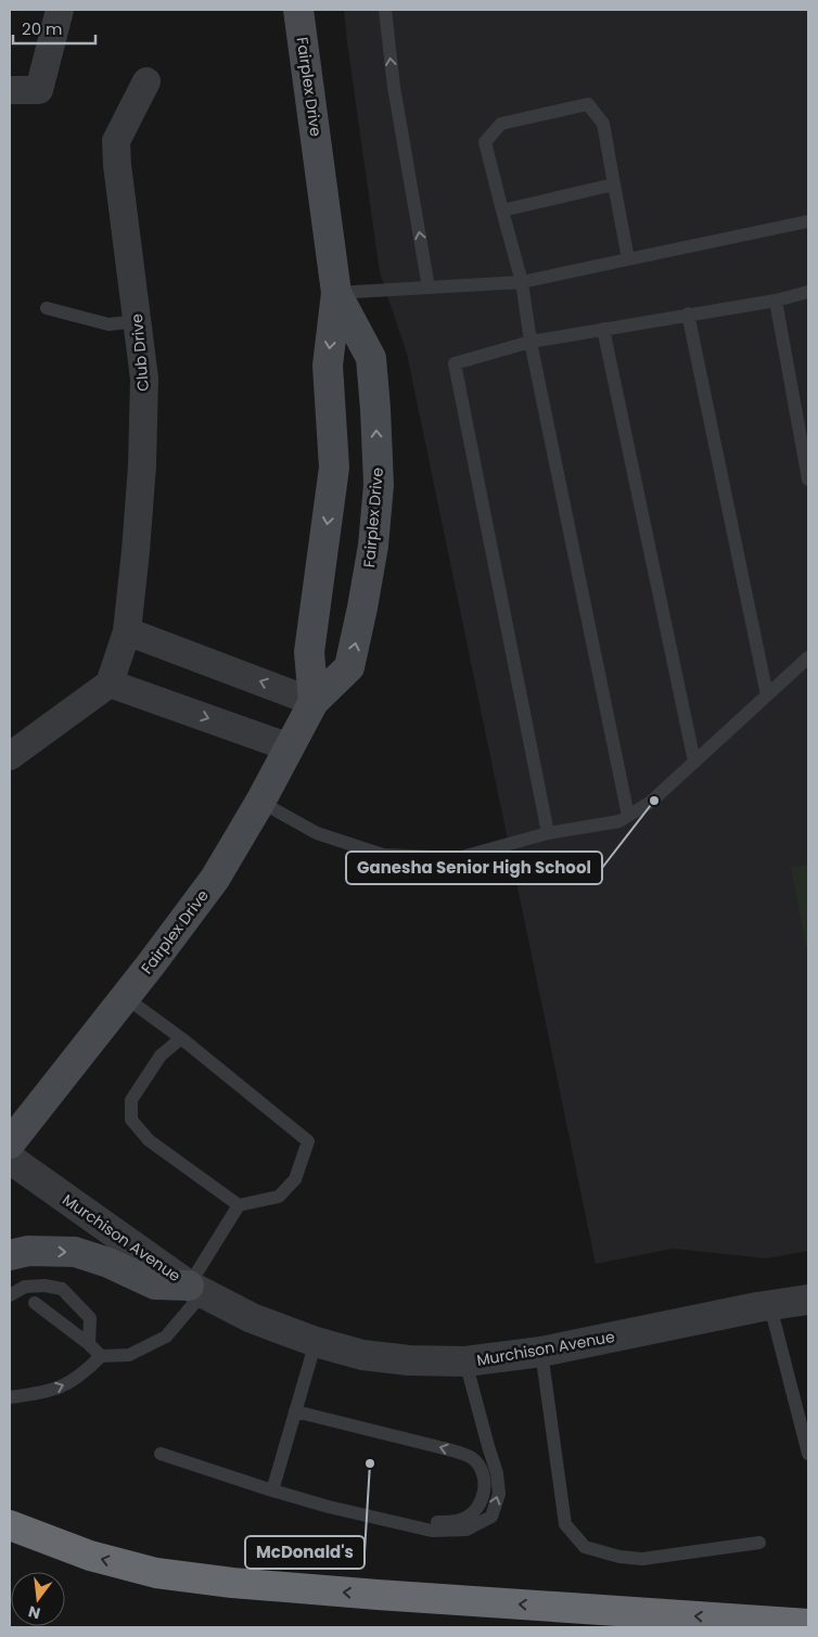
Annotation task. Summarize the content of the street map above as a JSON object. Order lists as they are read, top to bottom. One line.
{"streets":{"main road":["Fairplex Drive"],"street":["Club Drive","Murchison Avenue"]},"places":["Ganesha Senior High School","McDonald's"],"scale_bar":"20 m","north":"bottom"}
